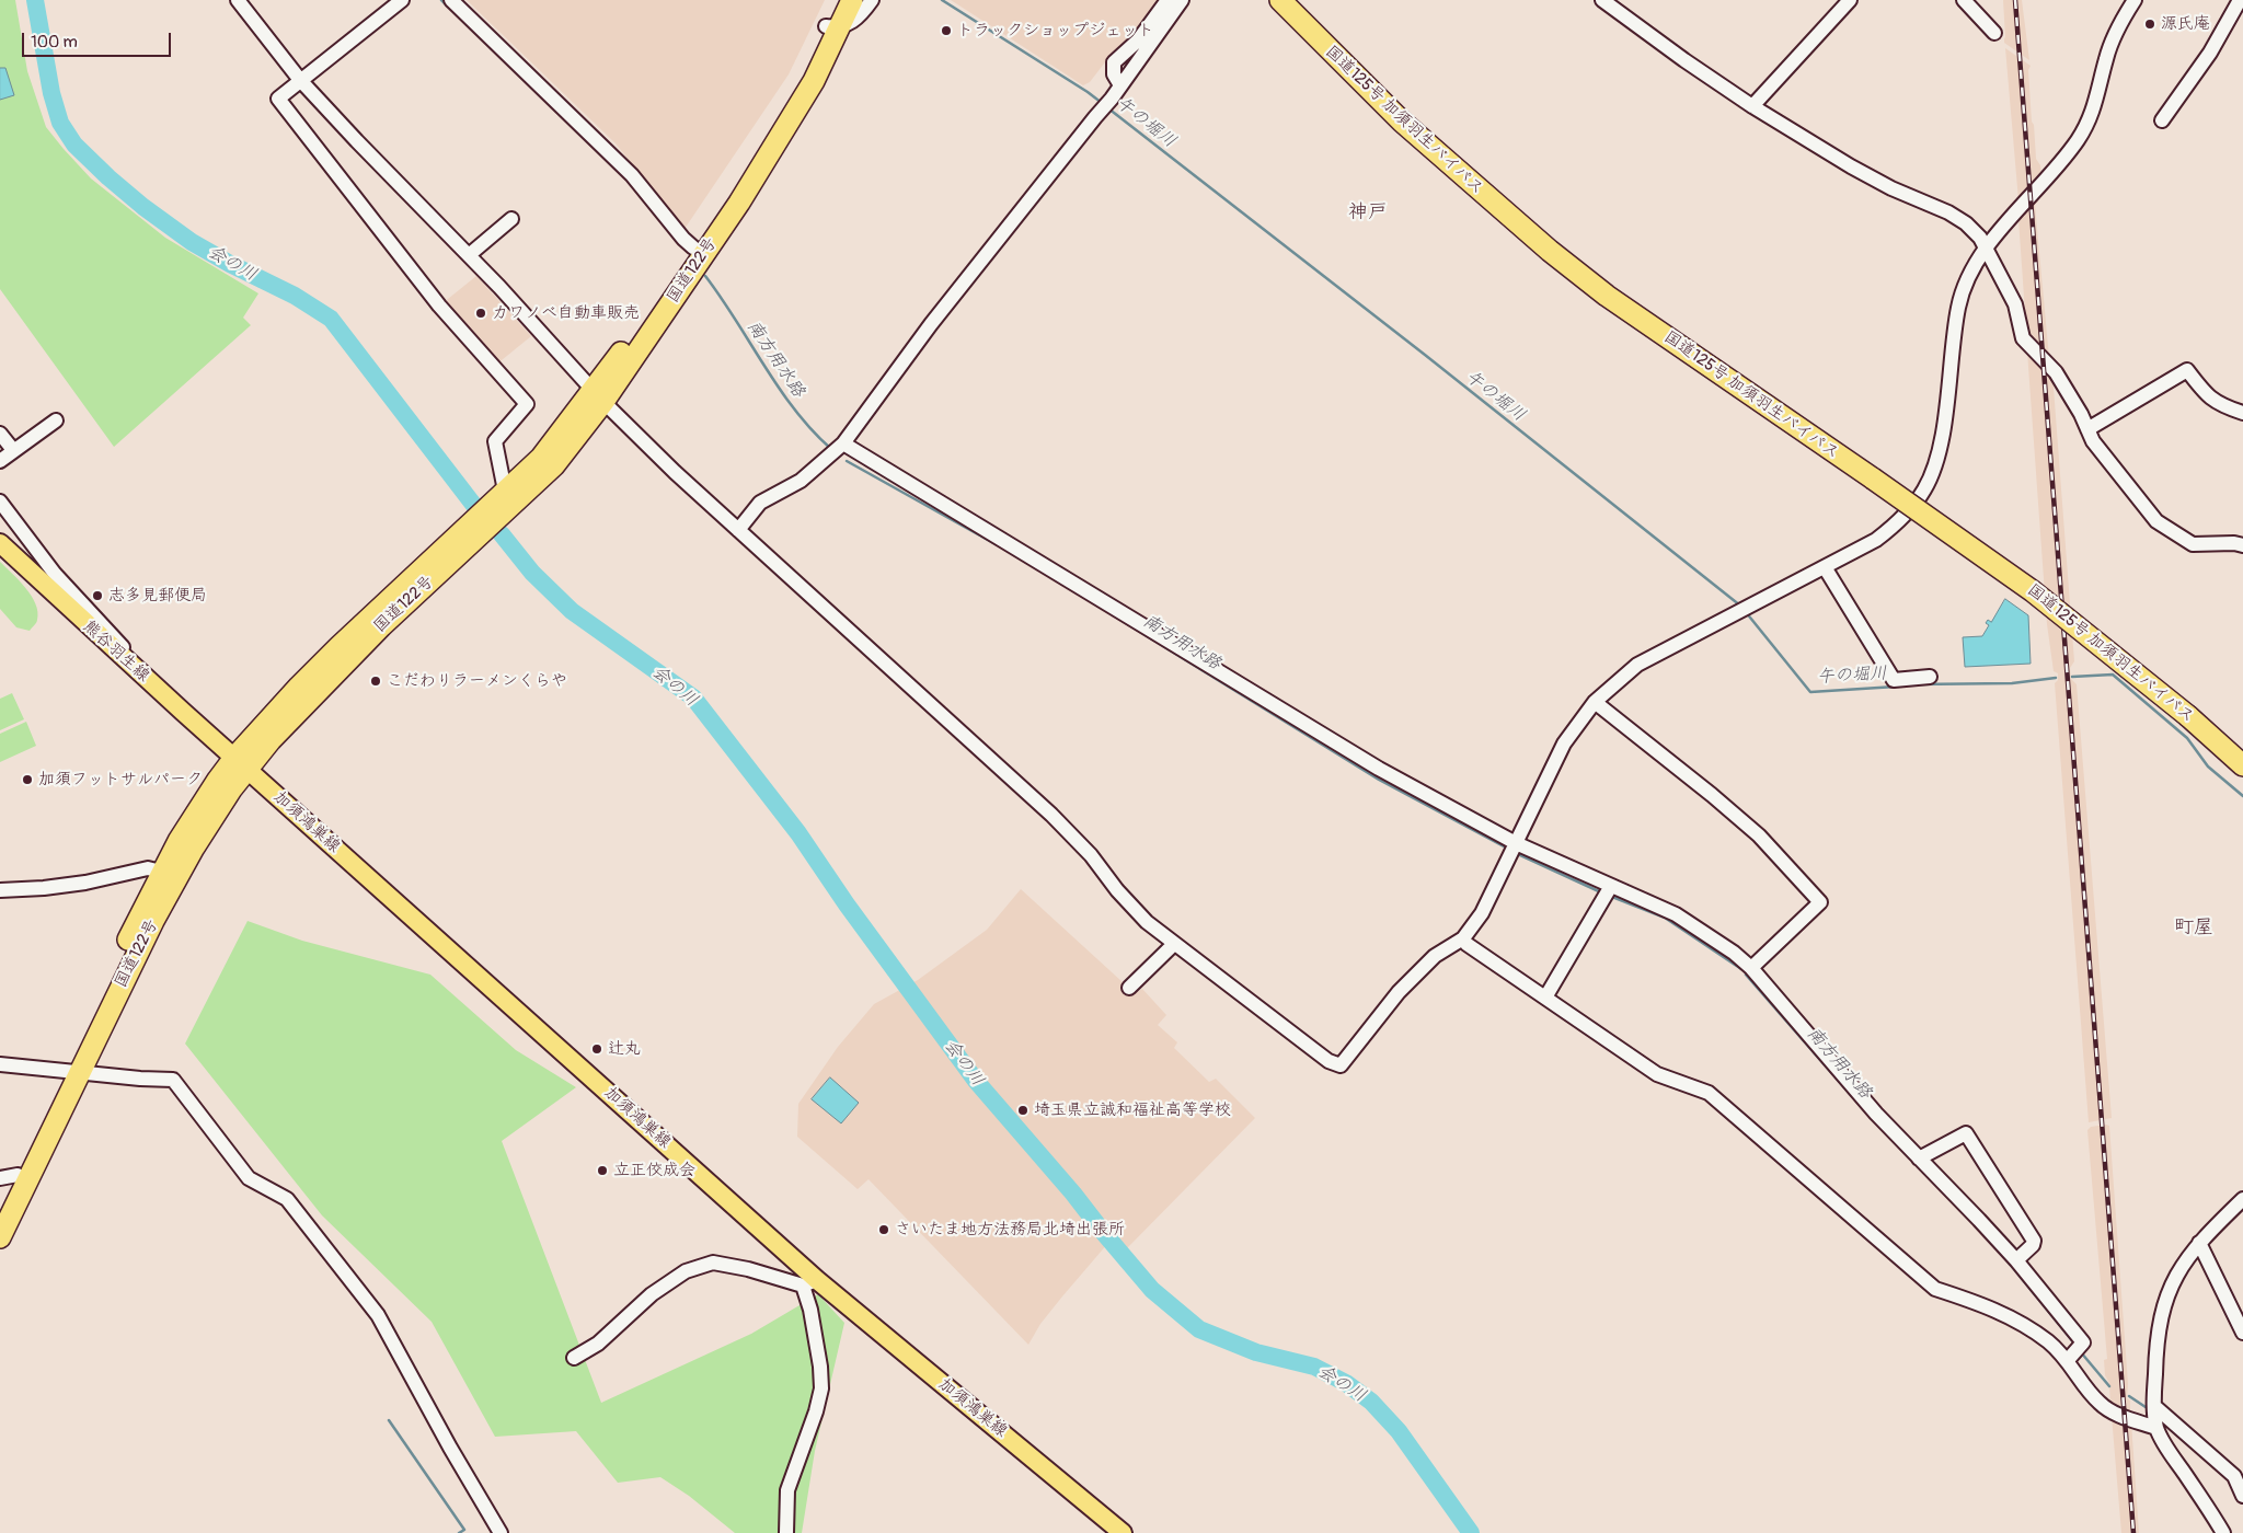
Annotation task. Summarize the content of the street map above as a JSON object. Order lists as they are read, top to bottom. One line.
{"streets":{"highway":["国道125号 加須羽生バイパス","国道122号"],"main road":["熊谷羽生線","加須鴻巣線"]},"crossings":[["国道122号","熊谷羽生線"],["国道122号","加須鴻巣線"],["熊谷羽生線","加須鴻巣線"]],"districts":["神戸","町屋"],"water":["午の堀川","会の川","南方用水路"],"places":["源氏庵","トラックショップジェット","カワノベ自動車販売","志多見郵便局","こだわりラーメンくらや","加須フットサルパーク","辻丸","埼玉県立誠和福祉高等学校","立正佼成会","さいたま地方法務局北埼出張所"],"scale_bar":"100 m"}
